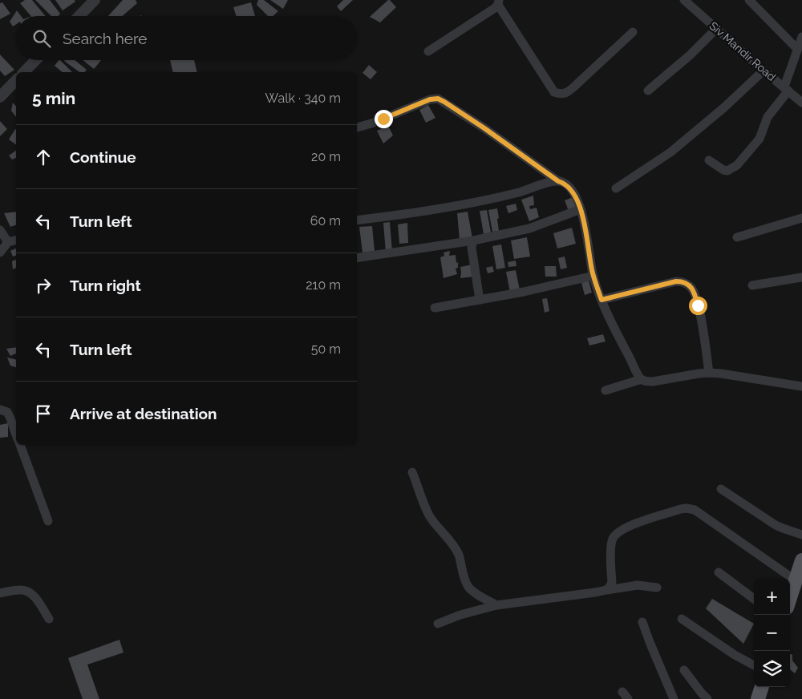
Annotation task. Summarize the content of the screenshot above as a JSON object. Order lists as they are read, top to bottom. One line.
{"streets":{"street":["Siv Mandir Road"]},"page":{"search":"Search here","heading":["5 min","Walk · 340 m"],"list":[["Continue","20 m"],["Turn left","60 m"],["Turn right","210 m"],["Turn left","50 m"],"Arrive at destination"],"map_buttons":["+","−"]}}
